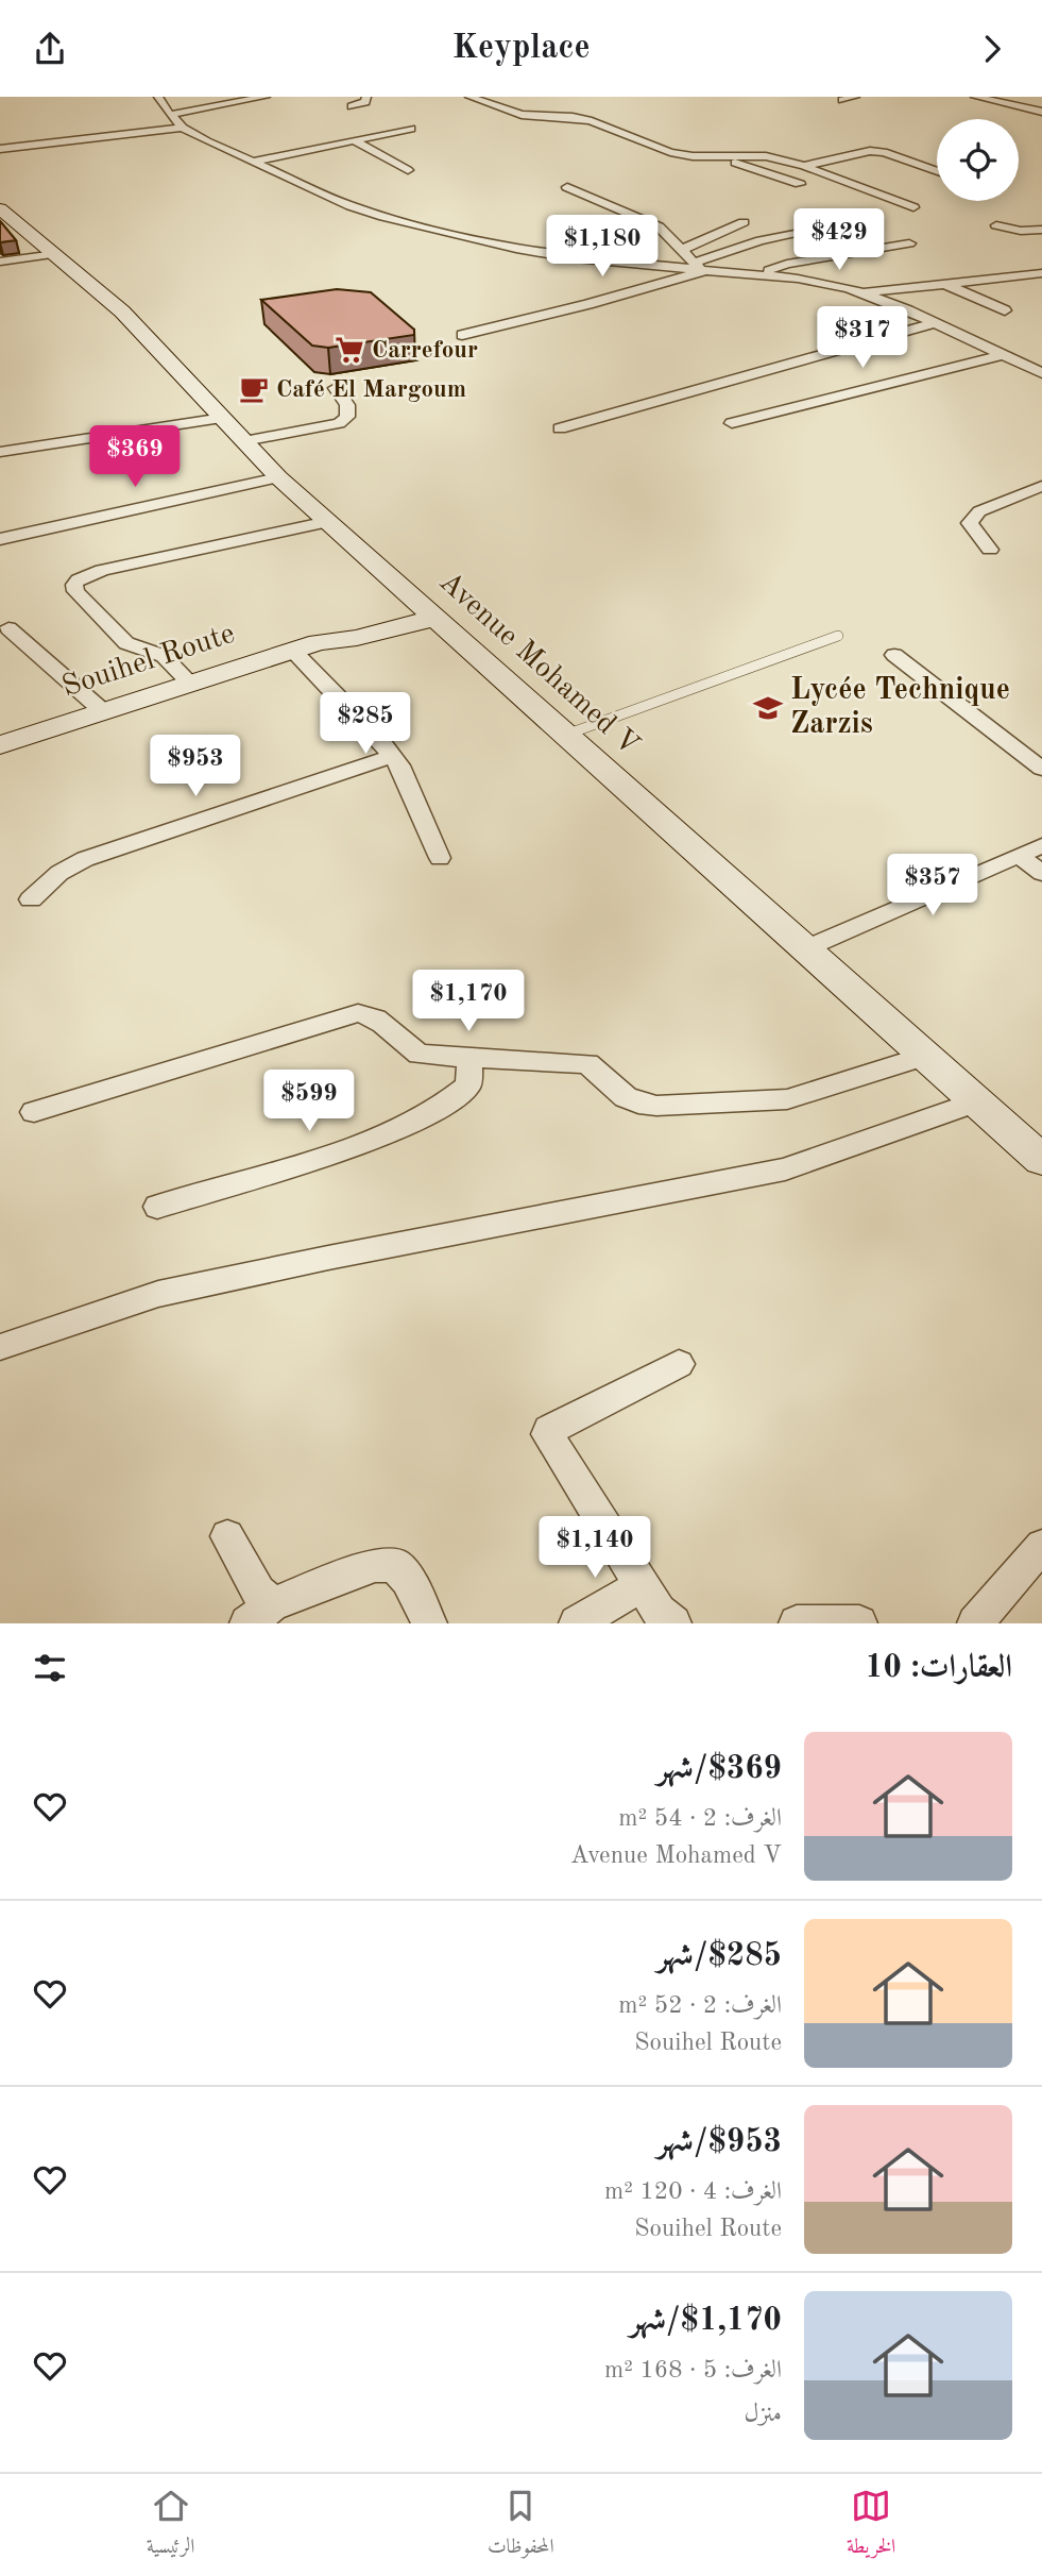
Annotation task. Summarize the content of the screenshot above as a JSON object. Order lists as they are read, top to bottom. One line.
{"streets":{"main road":["Souihel Route","Avenue Mohamed V"]},"crossings":[["Souihel Route","Avenue Mohamed V"]],"places":{"supermarket":["Carrefour"],"cafe":["Café El Margoum"],"school or university":["Lycée Technique Zarzis"]},"page":{"header":"Keyplace","price":["$429","$1,180","$317","$369","$285","$953","$357","$1,170","$599","$1,140"],"heading":"العقارات: 10","list":[{"name":"$369/شهر","note":"الغرف: 2 · 54 m² · Avenue Mohamed V"},{"name":"$285/شهر","note":"الغرف: 2 · 52 m² · Souihel Route"},{"name":"$953/شهر","note":"الغرف: 4 · 120 m² · Souihel Route"},{"name":"$1,170/شهر","note":"الغرف: 5 · 168 m² · منزل"}],"tabs":["الخريطة","المحفوظات","الرئيسية"]}}
